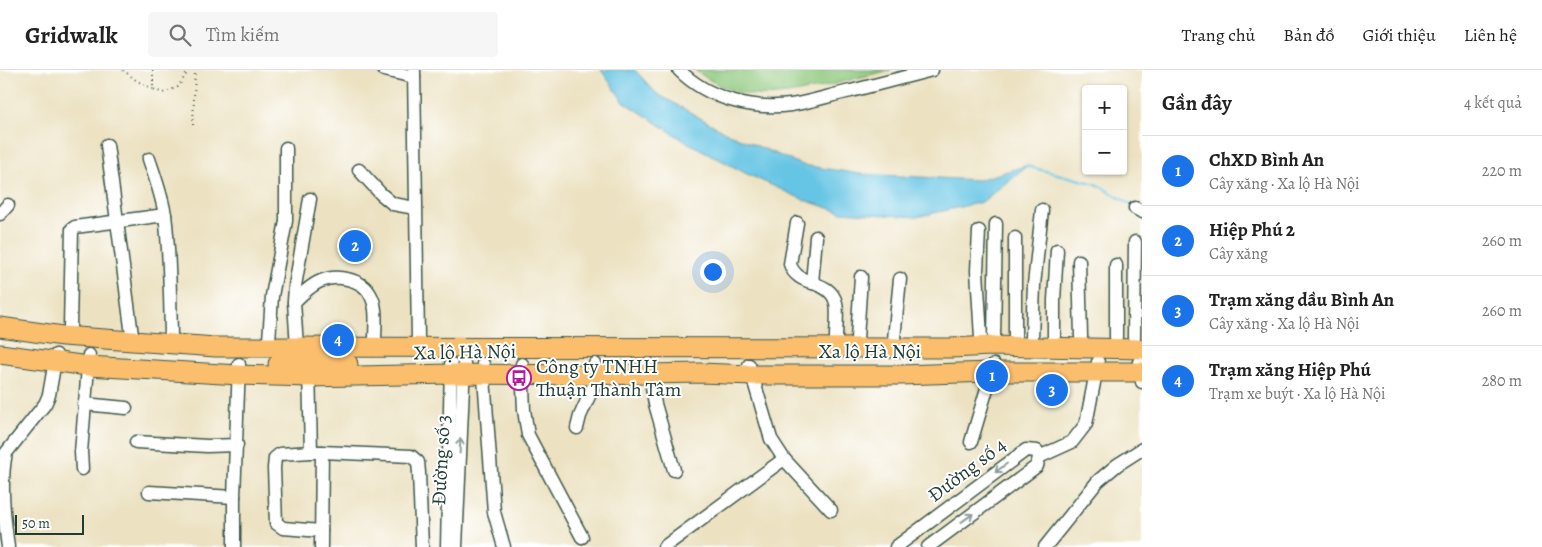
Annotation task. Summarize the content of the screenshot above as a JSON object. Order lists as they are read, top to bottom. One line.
{"streets":{"highway":["Xa lộ Hà Nội"],"street":["Đường số 3","Đường số 4"]},"crossings":[["Xa lộ Hà Nội","Đường số 3"]],"places":{"bus stop":["Công ty TNHH Thuận Thành Tâm"]},"scale_bar":"50 m","page":{"header":"Gridwalk","search":"Tìm kiếm","nav":["Trang chủ","Bản đồ","Giới thiệu","Liên hệ"],"heading":["Gần đây","4 kết quả"],"map_buttons":["+","−"],"list":[{"mark":"1","name":"ChXD Bình An","note":"Cây xăng · Xa lộ Hà Nội","value":"220 m"},{"mark":"2","name":"Hiệp Phú 2","note":"Cây xăng","value":"260 m"},{"mark":"3","name":"Trạm xăng dầu Bình An","note":"Cây xăng · Xa lộ Hà Nội","value":"260 m"},{"mark":"4","name":"Trạm xăng Hiệp Phú","note":"Trạm xe buýt · Xa lộ Hà Nội","value":"280 m"}],"pins":["2","4","1","3"],"scale":"50 m"}}
